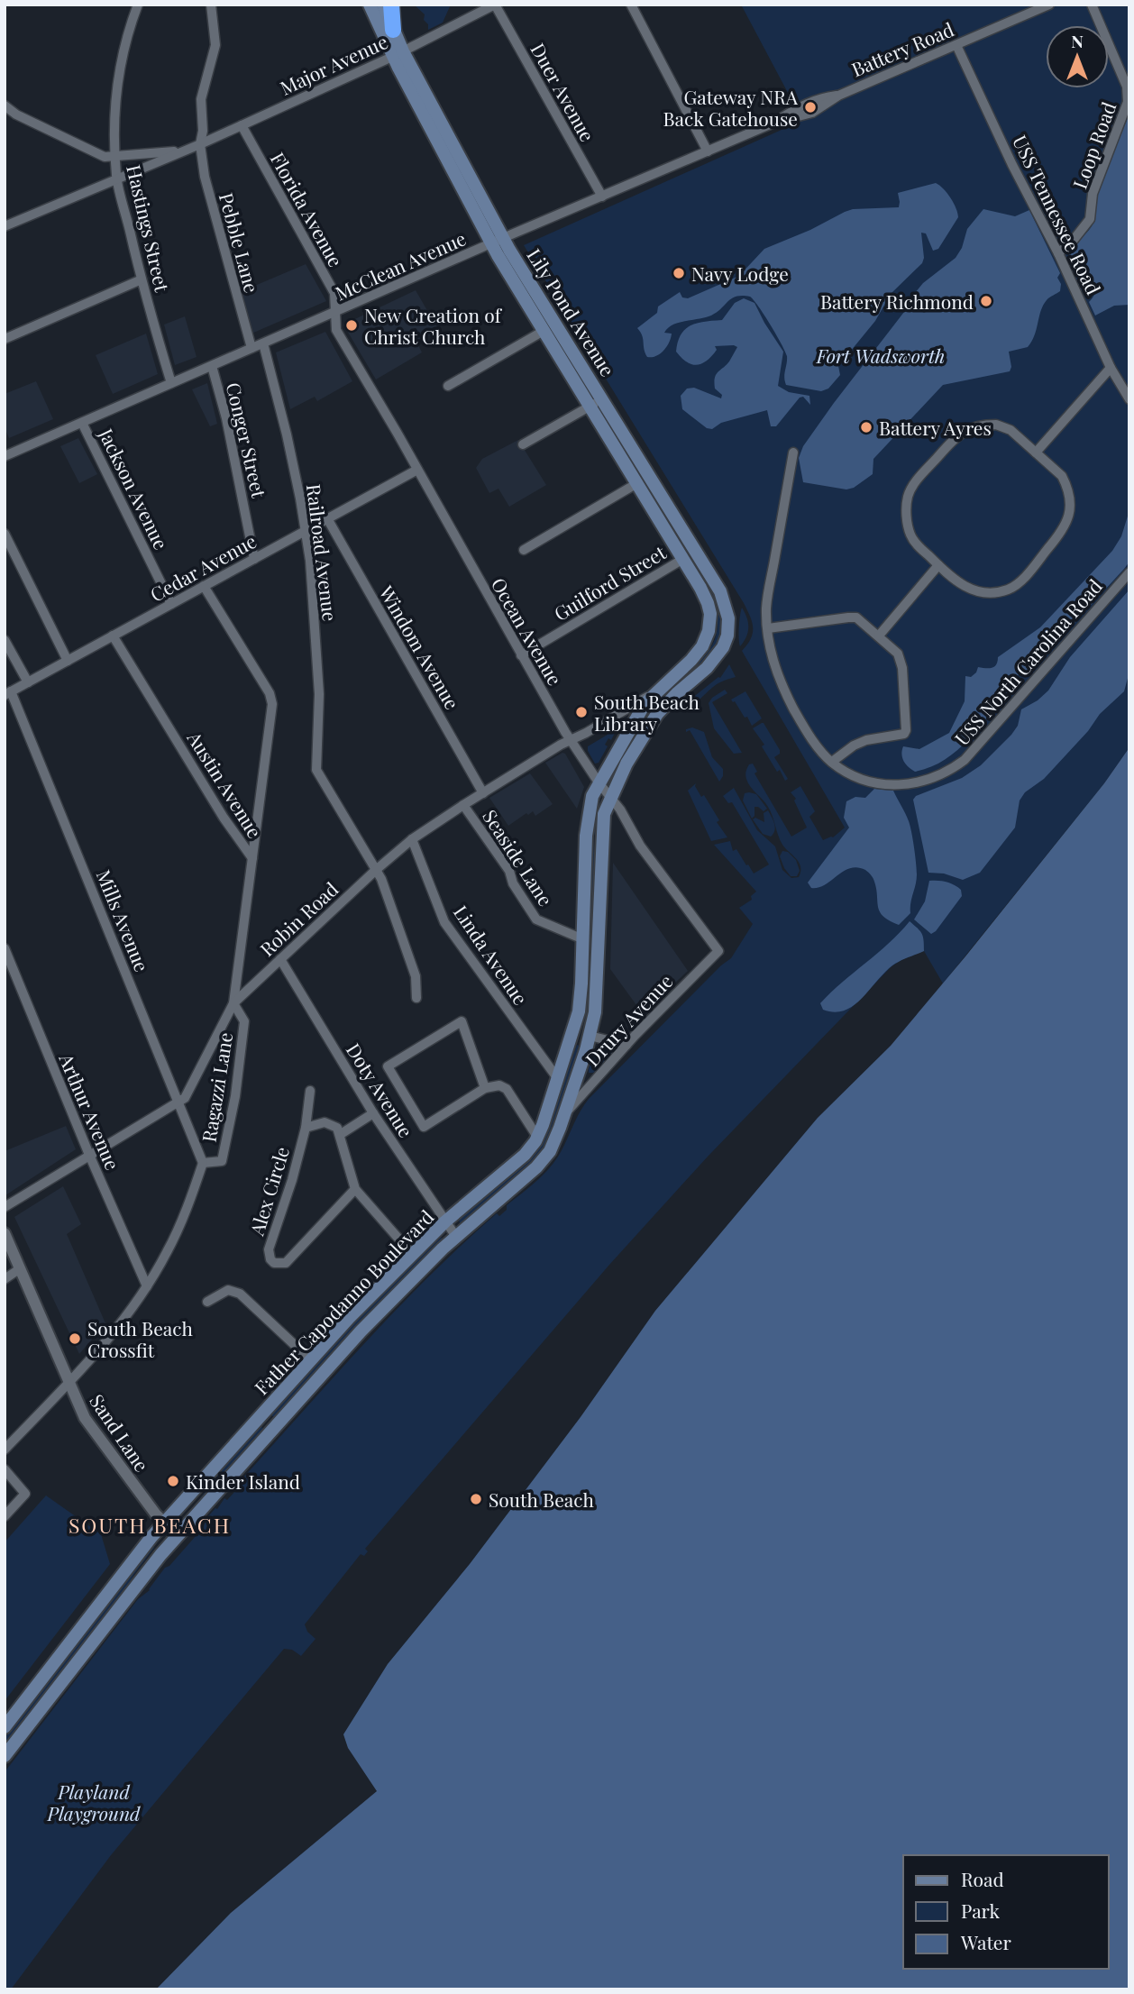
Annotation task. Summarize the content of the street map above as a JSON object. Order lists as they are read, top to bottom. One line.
{"streets":{"main road":["Lily Pond Avenue","Father Capodanno Boulevard"],"street":["Battery Road","Major Avenue","Duer Avenue","Loop Road","Florida Avenue","USS Tennessee Road","Hastings Street","Pebble Lane","McClean Avenue","Conger Street","Jackson Avenue","Railroad Avenue","Cedar Avenue","Guilford Street","Ocean Avenue","Windom Avenue","USS North Carolina Road","Austin Avenue","Seaside Lane","Robin Road","Mills Avenue","Linda Avenue","Drury Avenue","Ragazzi Lane","Doty Avenue","Arthur Avenue","Alex Circle","Sand Lane"]},"crossings":[["Battery Road","USS Tennessee Road"],["Battery Road","McClean Avenue"],["Major Avenue","Duer Avenue"],["Major Avenue","Florida Avenue"],["Major Avenue","Hastings Street"],["Major Avenue","Pebble Lane"],["Major Avenue","Lily Pond Avenue"],["Duer Avenue","McClean Avenue"],["Loop Road","USS Tennessee Road"],["Florida Avenue","McClean Avenue"],["Florida Avenue","Ocean Avenue"],["Hastings Street","McClean Avenue"],["Pebble Lane","McClean Avenue"],["McClean Avenue","Lily Pond Avenue"],["McClean Avenue","Conger Street"],["McClean Avenue","Jackson Avenue"],["McClean Avenue","Railroad Avenue"],["McClean Avenue","Ocean Avenue"],["Lily Pond Avenue","Guilford Street"],["Lily Pond Avenue","Father Capodanno Boulevard"],["Conger Street","Cedar Avenue"],["Jackson Avenue","Cedar Avenue"],["Railroad Avenue","Cedar Avenue"],["Railroad Avenue","Robin Road"],["Cedar Avenue","Ocean Avenue"],["Cedar Avenue","Windom Avenue"],["Cedar Avenue","Austin Avenue"],["Cedar Avenue","Mills Avenue"],["Guilford Street","Ocean Avenue"],["Ocean Avenue","Robin Road"],["Ocean Avenue","Drury Avenue"],["Ocean Avenue","Father Capodanno Boulevard"],["Windom Avenue","Robin Road"],["Austin Avenue","Robin Road"],["Austin Avenue","Ragazzi Lane"],["Seaside Lane","Robin Road"],["Seaside Lane","Father Capodanno Boulevard"],["Robin Road","Mills Avenue"],["Robin Road","Linda Avenue"],["Robin Road","Ragazzi Lane"],["Robin Road","Doty Avenue"],["Robin Road","Arthur Avenue"],["Robin Road","Father Capodanno Boulevard"],["Mills Avenue","Ragazzi Lane"],["Linda Avenue","Father Capodanno Boulevard"],["Drury Avenue","Father Capodanno Boulevard"],["Doty Avenue","Father Capodanno Boulevard"],["Father Capodanno Boulevard","Sand Lane"]],"districts":["SOUTH BEACH"],"parks":["Fort Wadsworth","Playland Playground"],"places":["Gateway NRA Back Gatehouse","Navy Lodge","Battery Richmond","New Creation of Christ Church","Battery Ayres","South Beach Library","South Beach Crossfit","Kinder Island","South Beach"],"legend":["Road","Park","Water"],"north":"top"}
